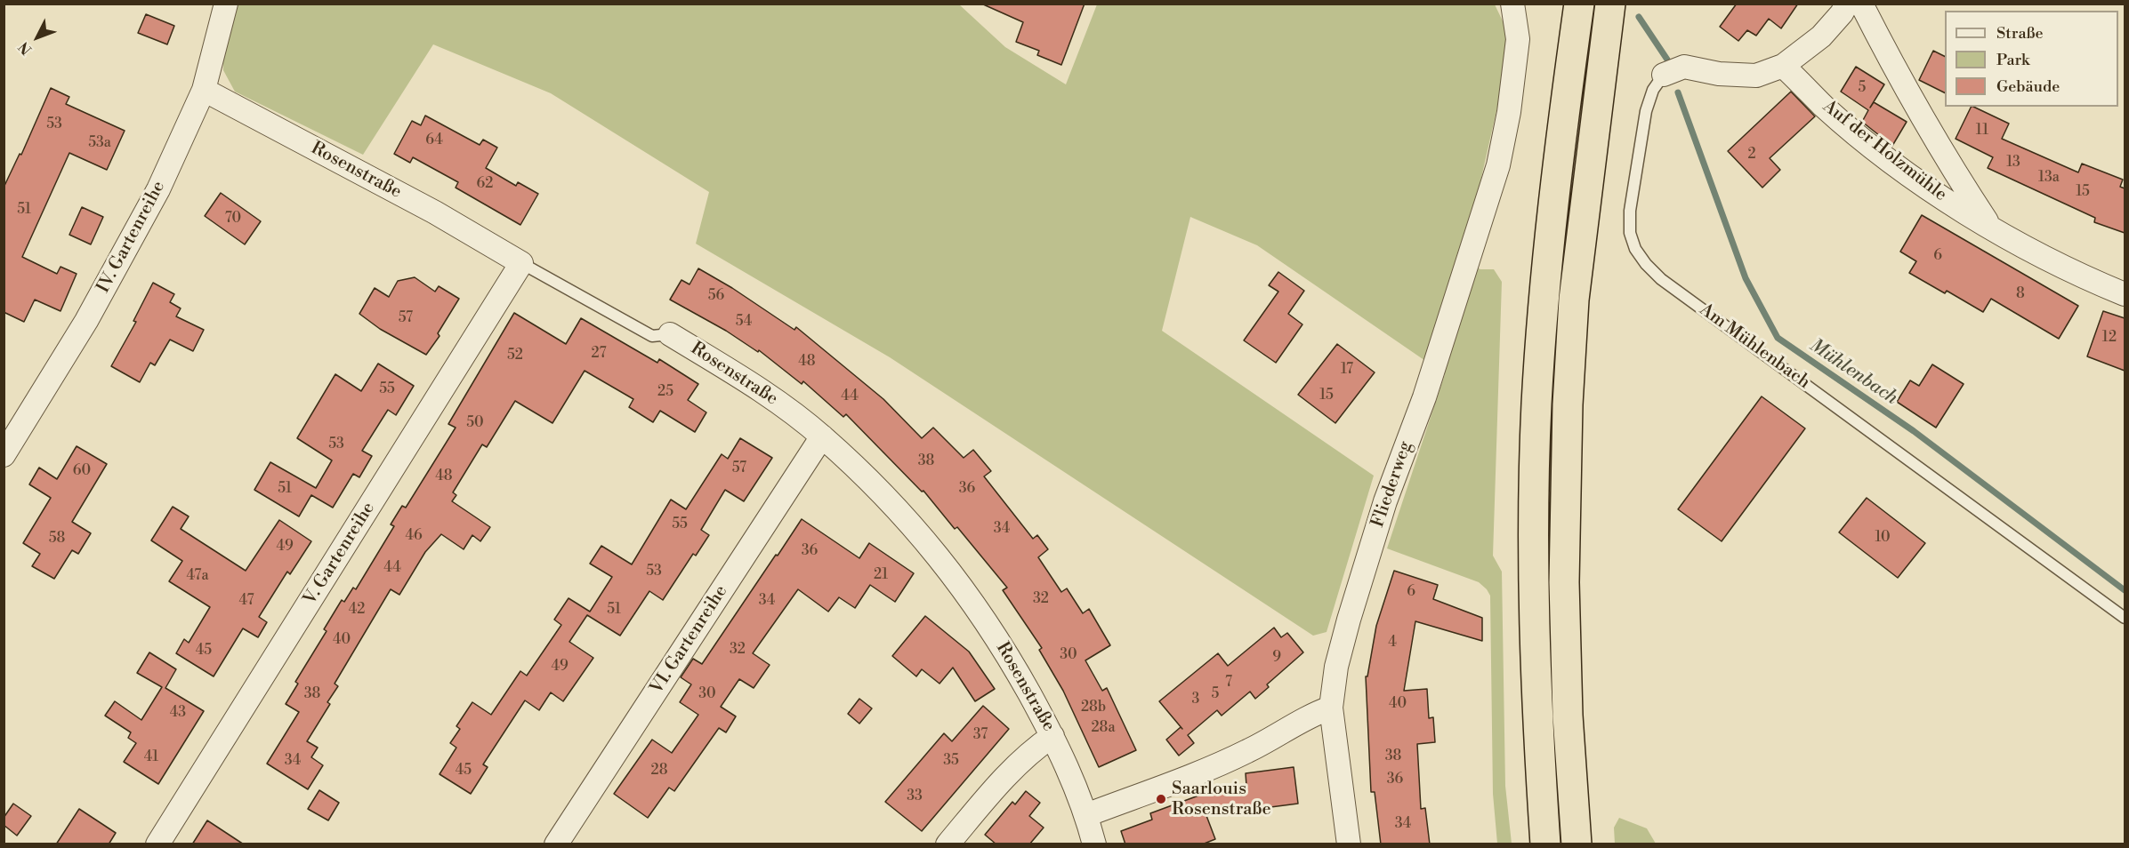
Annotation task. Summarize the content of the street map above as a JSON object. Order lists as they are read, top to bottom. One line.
{"streets":{"street":["Auf der Holzmühle","Rosenstraße","IV. Gartenreihe","Am Mühlenbach","Fliederweg","V. Gartenreihe","VI. Gartenreihe"]},"crossings":[["Auf der Holzmühle","Am Mühlenbach"],["Rosenstraße","IV. Gartenreihe"],["Rosenstraße","V. Gartenreihe"],["Rosenstraße","VI. Gartenreihe"]],"water":["Mühlenbach"],"places":["Saarlouis Rosenstraße"],"house_numbers":["5","53","11","64","53a","2","13","13a","62","15","51","70","6","8","56","57","54","12","27","52","48","17","55","25","15","44","50","53","38","57","60","48","51","36","55","34","46","10","58","49","36","44","53","21","47a","6","32","47","34","42","51","40","4","32","45","30","9","49","7","38","30","5","3","40","28b","43","28a","37","38","41","34","35","45","28","36","33","34"],"legend":["Straße","Park","Gebäude"],"north":"bottom left"}
